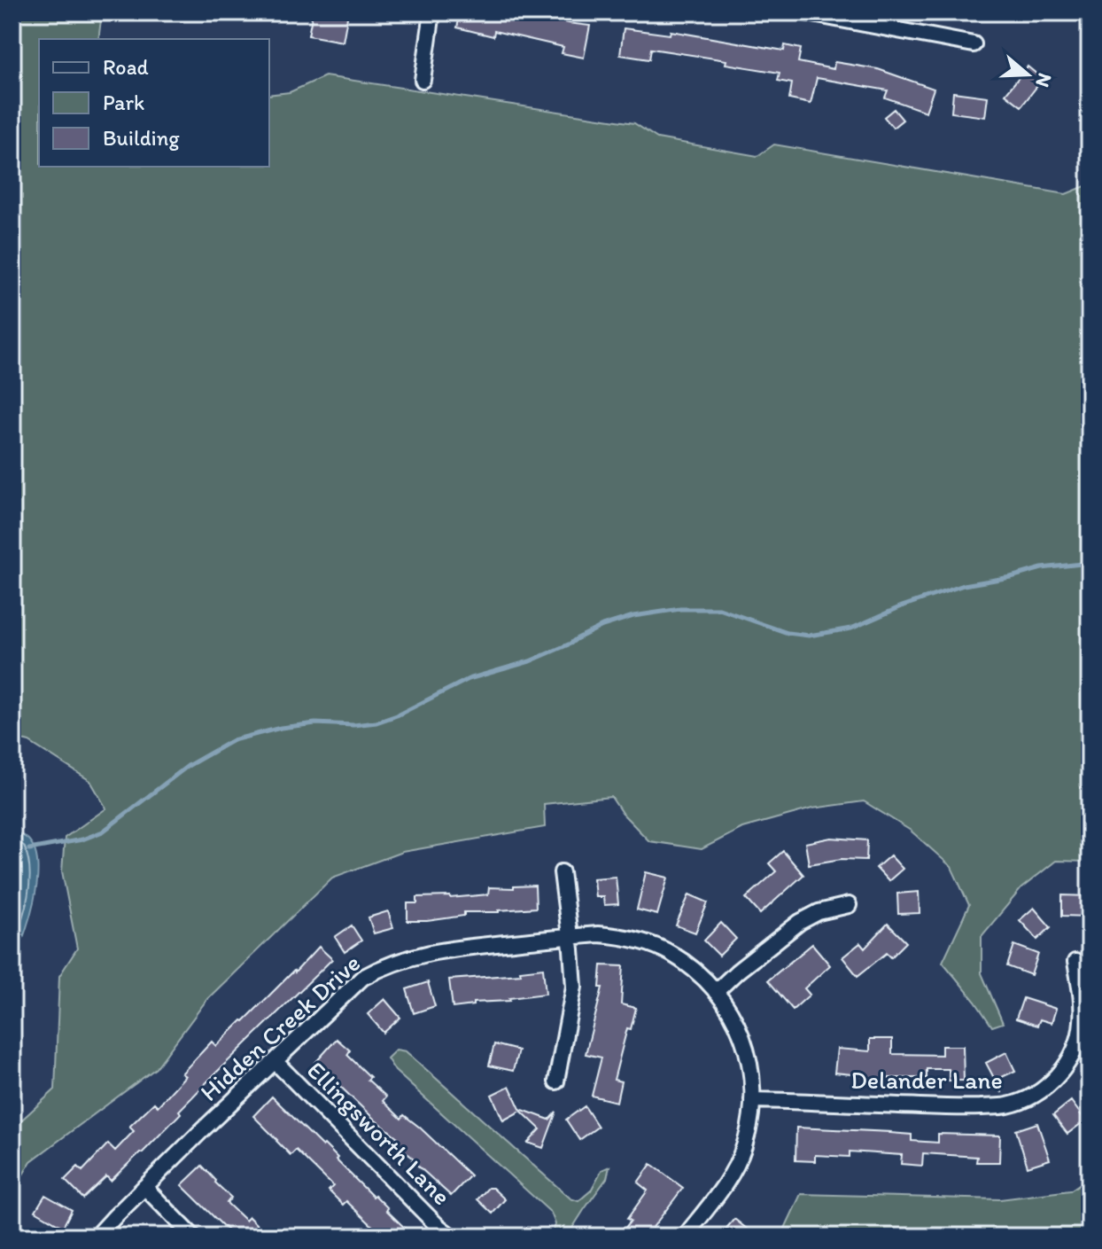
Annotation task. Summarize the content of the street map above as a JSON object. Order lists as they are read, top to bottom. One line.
{"streets":{"street":["Hidden Creek Drive","Delander Lane","Ellingsworth Lane"]},"crossings":[["Hidden Creek Drive","Delander Lane"],["Hidden Creek Drive","Ellingsworth Lane"]],"legend":["Road","Park","Building"],"north":"right"}
